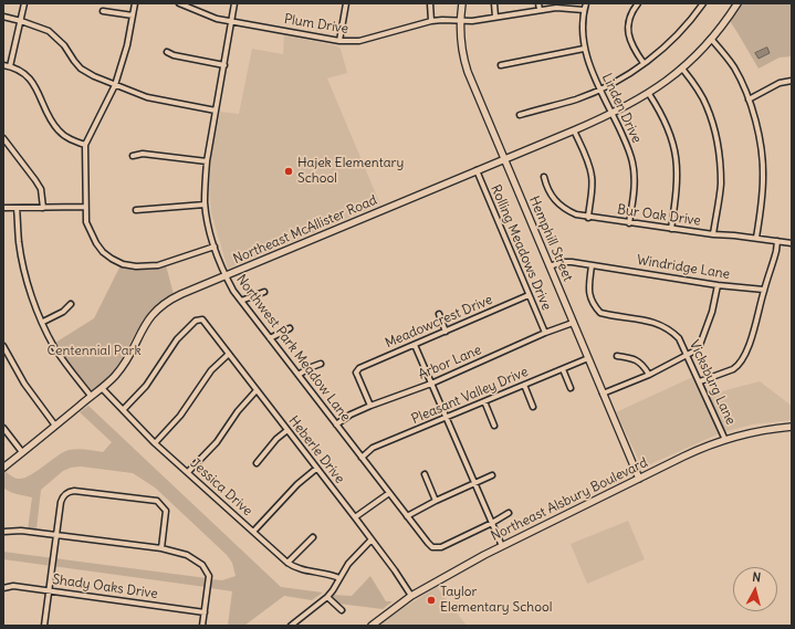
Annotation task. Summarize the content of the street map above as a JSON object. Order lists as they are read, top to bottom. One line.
{"streets":{"street":["Plum Drive","Linden Drive","Bur Oak Drive","Northeast McAllister Road","Hemphill Street","Rolling Meadows Drive","Windridge Lane","Meadowcrest Drive","Northwest Park Meadow Lane","Arbor Lane","Vicksburg Lane","Pleasant Valley Drive","Heberle Drive","Jessica Drive","Northeast Alsbury Boulevard","Shady Oaks Drive"]},"crossings":[["Plum Drive","Linden Drive"],["Plum Drive","Hemphill Street"],["Plum Drive","Northwest Park Meadow Lane"],["Linden Drive","Bur Oak Drive"],["Linden Drive","Northeast McAllister Road"],["Northeast McAllister Road","Hemphill Street"],["Northeast McAllister Road","Rolling Meadows Drive"],["Northeast McAllister Road","Northwest Park Meadow Lane"],["Northeast McAllister Road","Jessica Drive"],["Hemphill Street","Windridge Lane"],["Hemphill Street","Arbor Lane"],["Hemphill Street","Pleasant Valley Drive"],["Hemphill Street","Northeast Alsbury Boulevard"],["Rolling Meadows Drive","Meadowcrest Drive"],["Rolling Meadows Drive","Arbor Lane"],["Windridge Lane","Vicksburg Lane"],["Meadowcrest Drive","Arbor Lane"],["Northwest Park Meadow Lane","Arbor Lane"],["Northwest Park Meadow Lane","Pleasant Valley Drive"],["Vicksburg Lane","Northeast Alsbury Boulevard"],["Heberle Drive","Jessica Drive"],["Heberle Drive","Northeast Alsbury Boulevard"]],"parks":["Centennial Park"],"places":["Hajek Elementary School","Taylor Elementary School"],"north":"top"}
